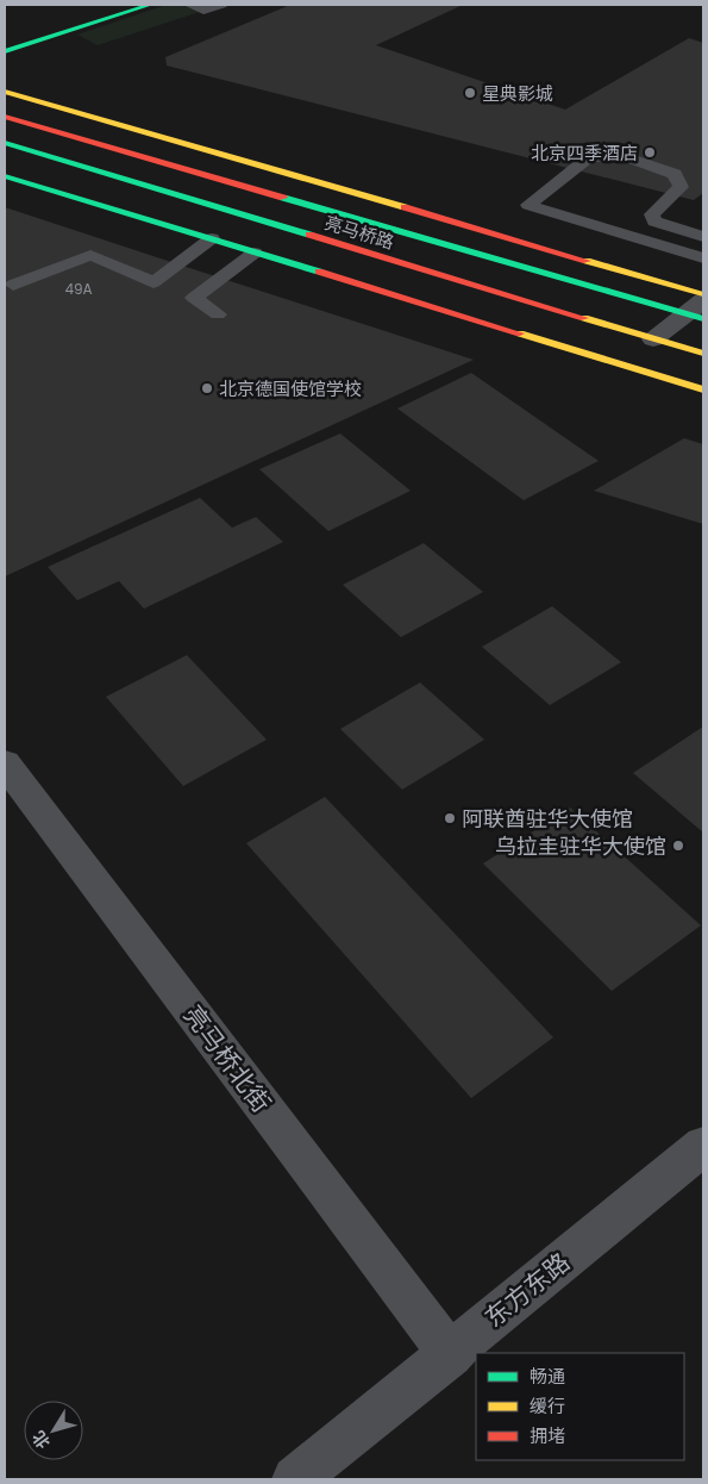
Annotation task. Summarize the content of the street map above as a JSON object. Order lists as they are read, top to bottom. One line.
{"streets":{"street":["亮马桥路","亮马桥北街","东方东路"]},"crossings":[["亮马桥北街","东方东路"]],"places":["星典影城","北京四季酒店","北京德国使馆学校","阿联酋驻华大使馆","乌拉圭驻华大使馆"],"house_numbers":["49A"],"legend":["畅通","缓行","拥堵"],"north":"bottom left"}
